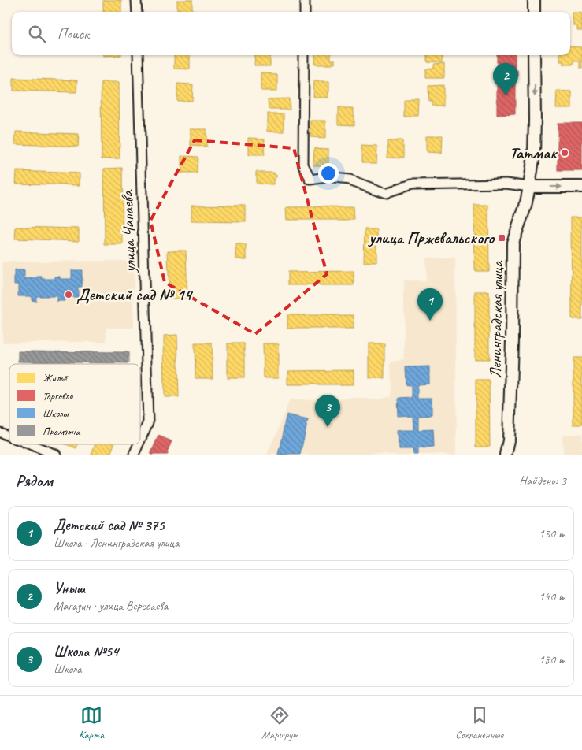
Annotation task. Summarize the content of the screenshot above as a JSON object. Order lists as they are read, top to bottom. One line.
{"streets":{"main road":["Ленинградская улица"],"street":["улица Чапаева"]},"places":{"other":["Татмак","Детский сад № 14"],"transit":["улица Пржевальского"]},"legend":["Жильё","Торговля","Школы","Промзона"],"page":{"search":"Поиск","pins":["2","1","3"],"heading":["Рядом","Найдено: 3"],"list":[{"mark":"1","name":"Детский сад № 375","note":"Школа · Ленинградская улица","value":"130 m"},{"mark":"2","name":"Уныш","note":"Магазин · улица Вересаева","value":"140 m"},{"mark":"3","name":"Школа №54","note":"Школа","value":"180 m"}],"nav":["Карта","Маршрут","Сохранённые"]}}
